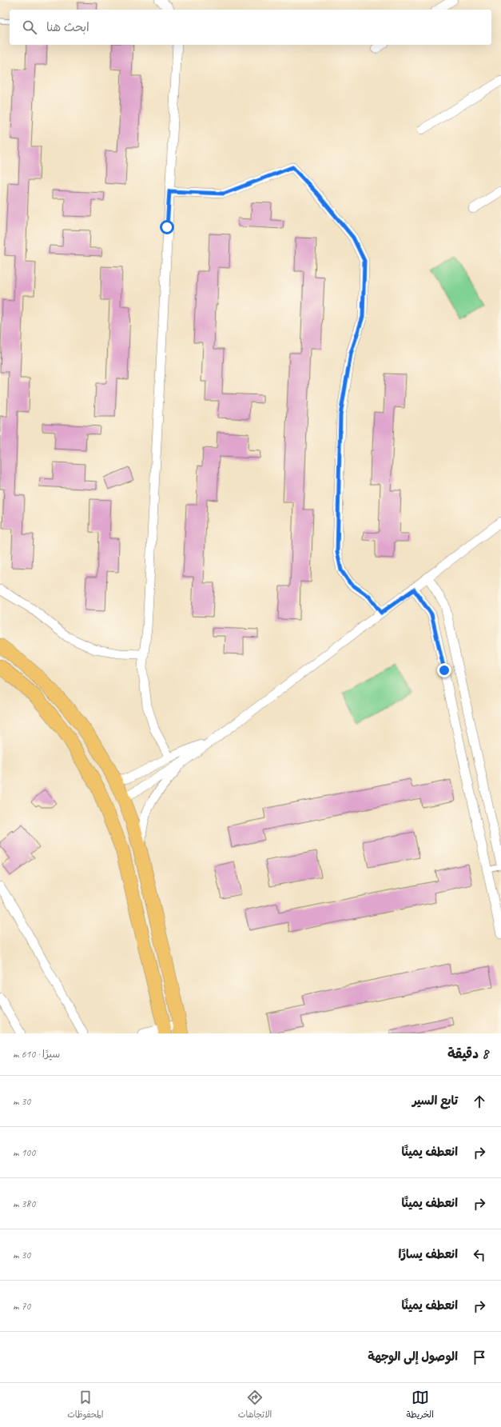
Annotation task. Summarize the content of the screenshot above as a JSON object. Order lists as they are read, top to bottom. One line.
{"page":{"search":"ابحث هنا","heading":["8 دقيقة","سيرًا · 610 m"],"list":[["تابع السير","30 m"],["انعطف يمينًا","100 m"],["انعطف يمينًا","380 m"],["انعطف يسارًا","30 m"],["انعطف يمينًا","70 m"],"الوصول إلى الوجهة"],"nav":["الخريطة","الاتجاهات","المحفوظات"]}}
